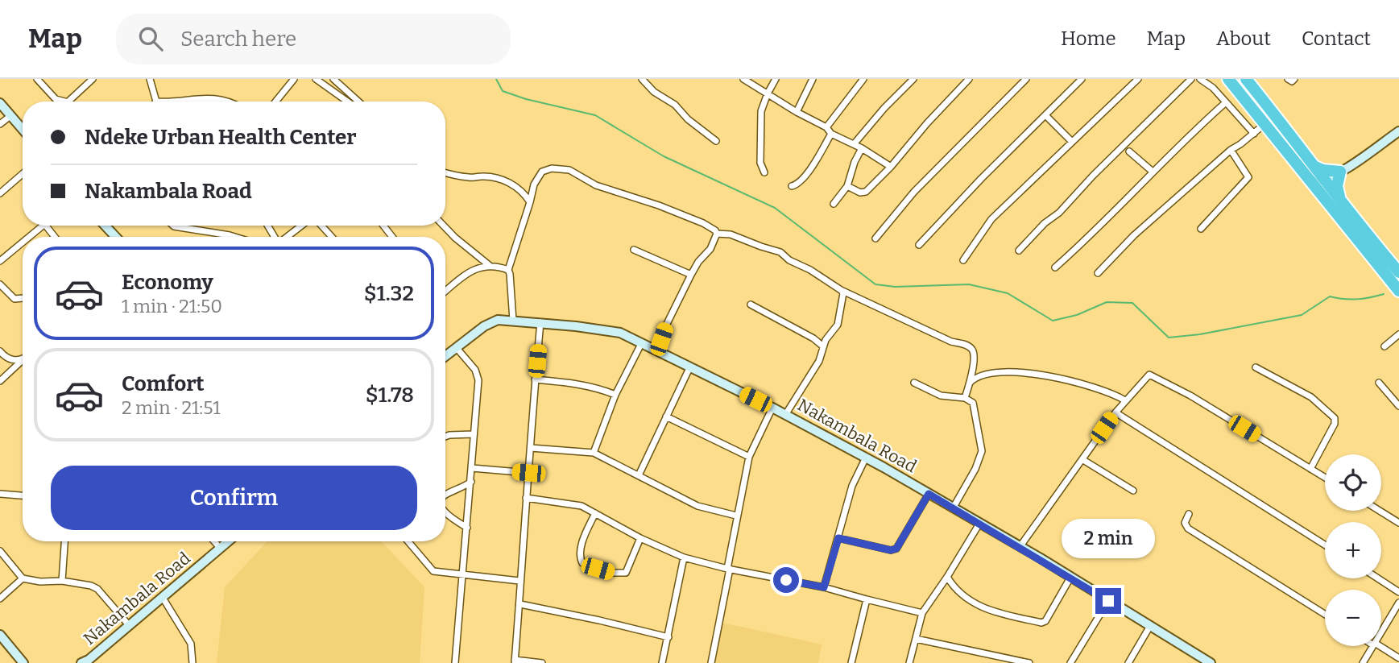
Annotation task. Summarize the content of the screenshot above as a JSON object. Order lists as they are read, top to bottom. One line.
{"streets":{"main road":["Nakambala Road"]},"page":{"header":"Map","search":"Search here","nav":["Home","Map","About","Contact"],"banner":["Ndeke Urban Health Center","Nakambala Road"],"list":[{"name":"Economy","note":"1 min · 21:50","value":"$1.32"},{"name":"Comfort","note":"2 min · 21:51","value":"$1.78"}],"map_buttons":["+","−"],"buttons":"Confirm","bubble":"2 min"}}
